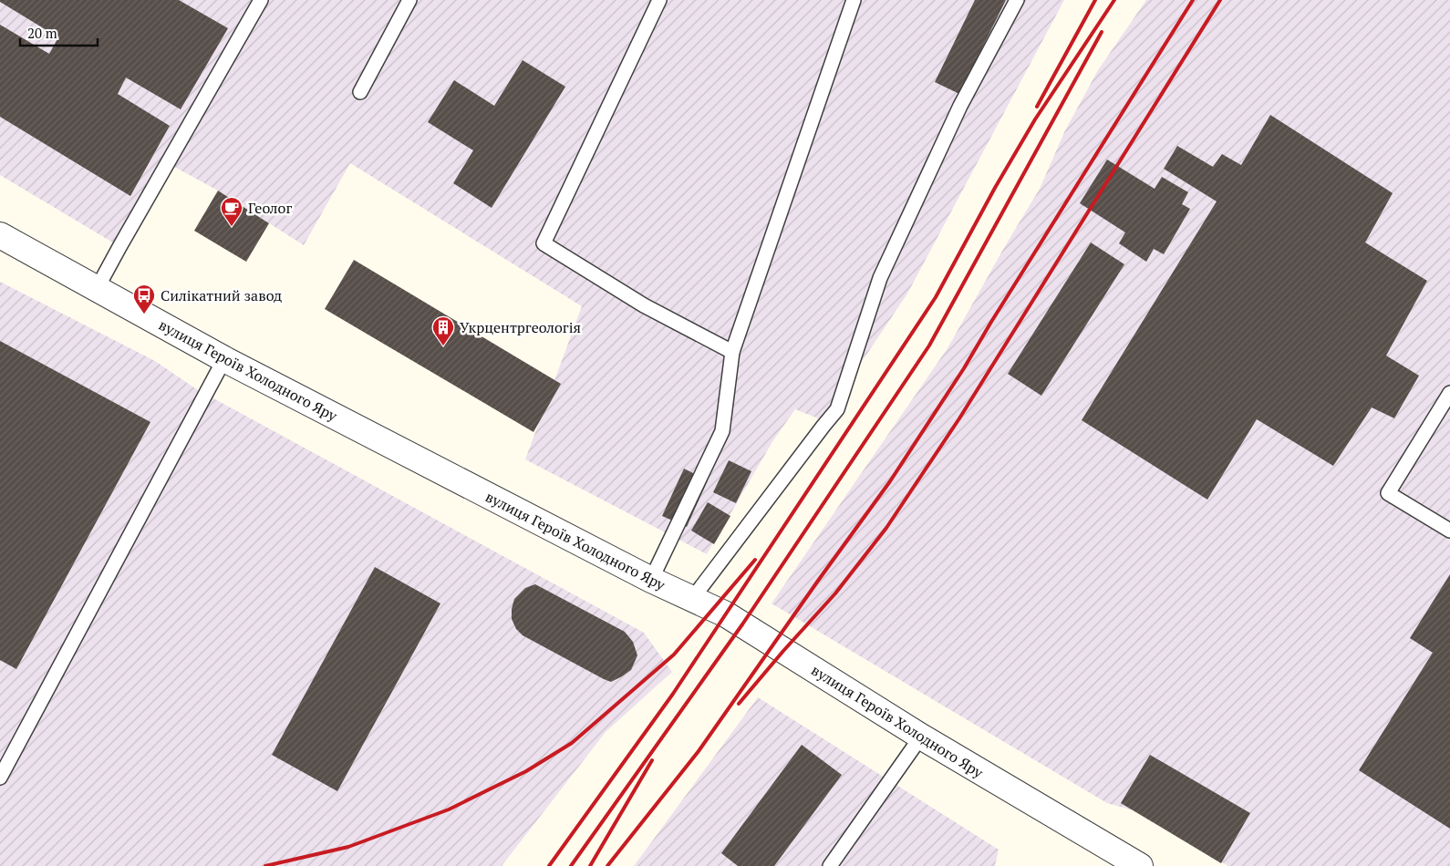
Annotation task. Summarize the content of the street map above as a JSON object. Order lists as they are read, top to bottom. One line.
{"streets":{"street":["вулиця Героїв Холодного Яру"]},"places":{"cafe":["Геолог"],"bus stop":["Силікатний завод"],"building":["Укрцентргеологія"]},"scale_bar":"20 m"}
